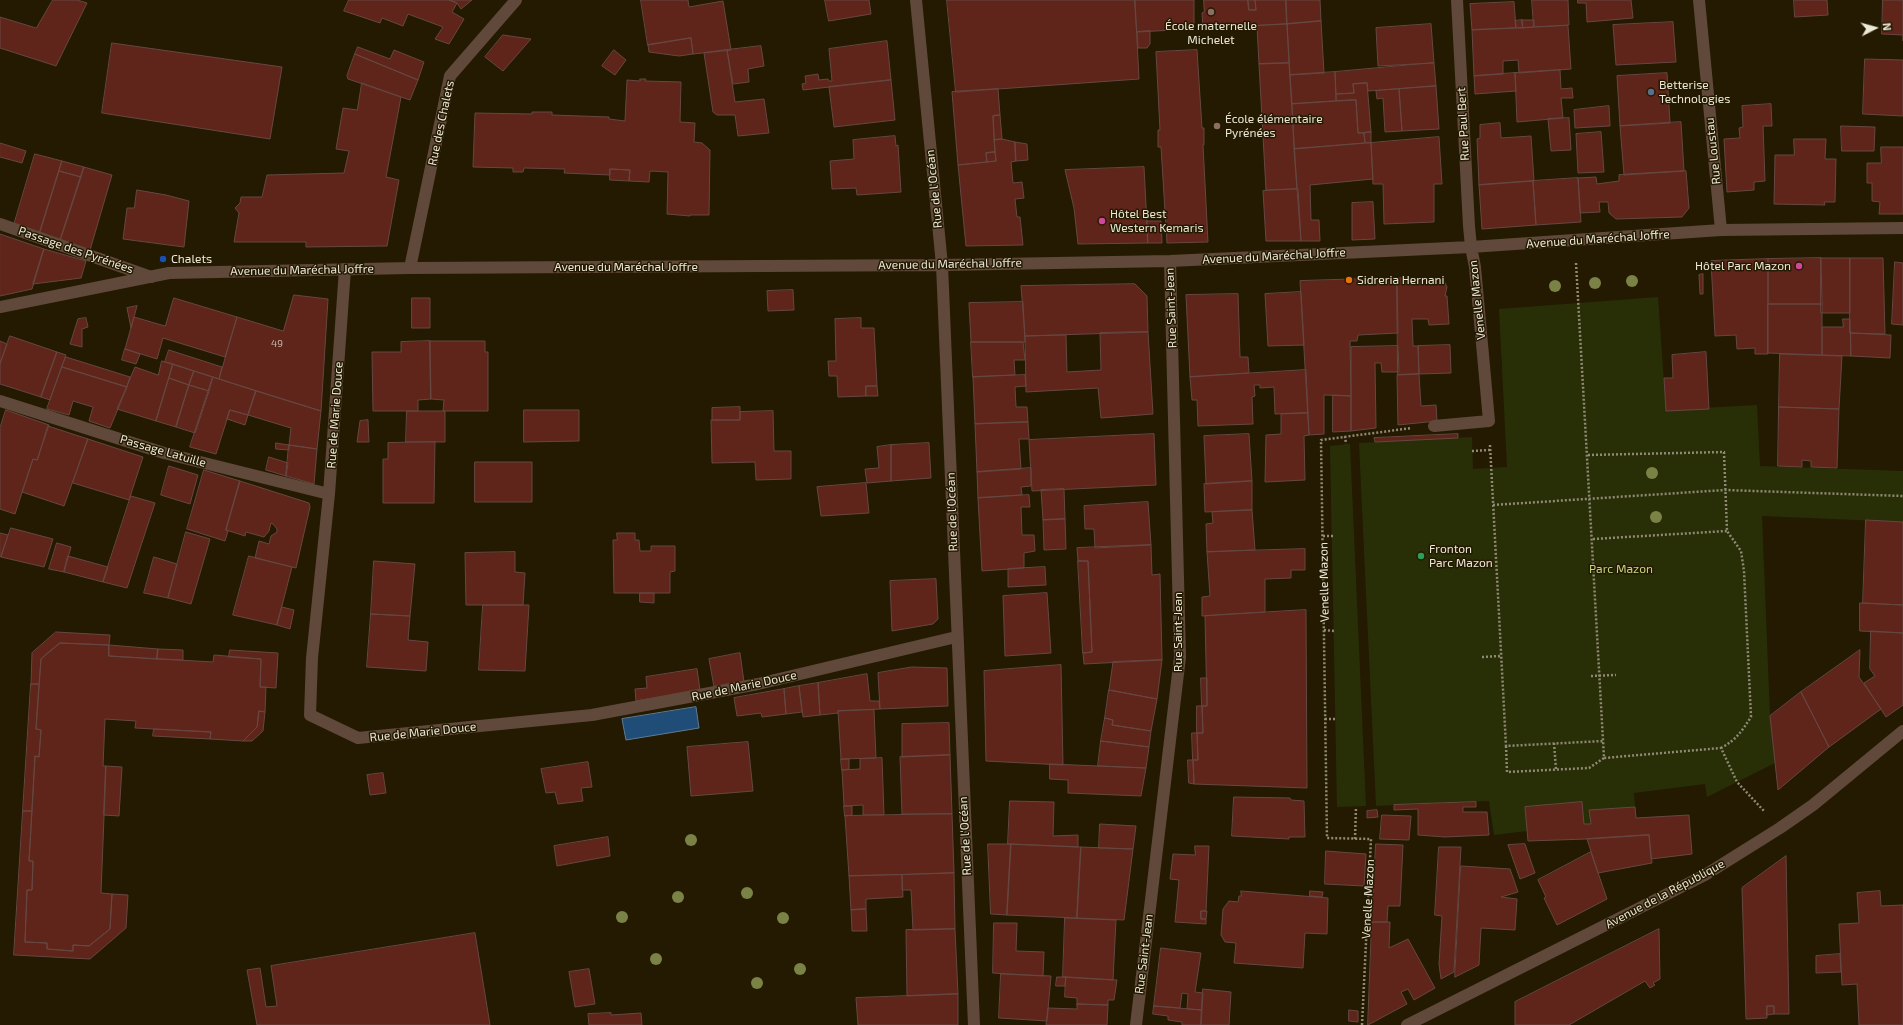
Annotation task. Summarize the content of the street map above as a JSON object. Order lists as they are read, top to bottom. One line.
{"streets":{"street":["Rue des Chalets","Rue Paul Bert","Rue Loustau","Rue de l'Océan","Avenue du Maréchal Joffre","Passage des Pyrénées","Venelle Mazon","Rue Saint-Jean","Rue de Marie Douce","Passage Latuille","Avenue de la République"]},"crossings":[["Rue des Chalets","Avenue du Maréchal Joffre"],["Rue Paul Bert","Avenue du Maréchal Joffre"],["Rue Paul Bert","Venelle Mazon"],["Rue Loustau","Avenue du Maréchal Joffre"],["Rue de l'Océan","Avenue du Maréchal Joffre"],["Rue de l'Océan","Rue de Marie Douce"],["Avenue du Maréchal Joffre","Passage des Pyrénées"],["Avenue du Maréchal Joffre","Venelle Mazon"],["Avenue du Maréchal Joffre","Rue Saint-Jean"],["Avenue du Maréchal Joffre","Rue de Marie Douce"],["Rue de Marie Douce","Passage Latuille"]],"parks":["Parc Mazon"],"places":["École maternelle Michelet","Betterise Technologies","École élémentaire Pyrénées","Hôtel Best Western Kemaris","Chalets","Hôtel Parc Mazon","Sidreria Hernani","Fronton Parc Mazon"],"house_numbers":["49"],"north":"right"}
